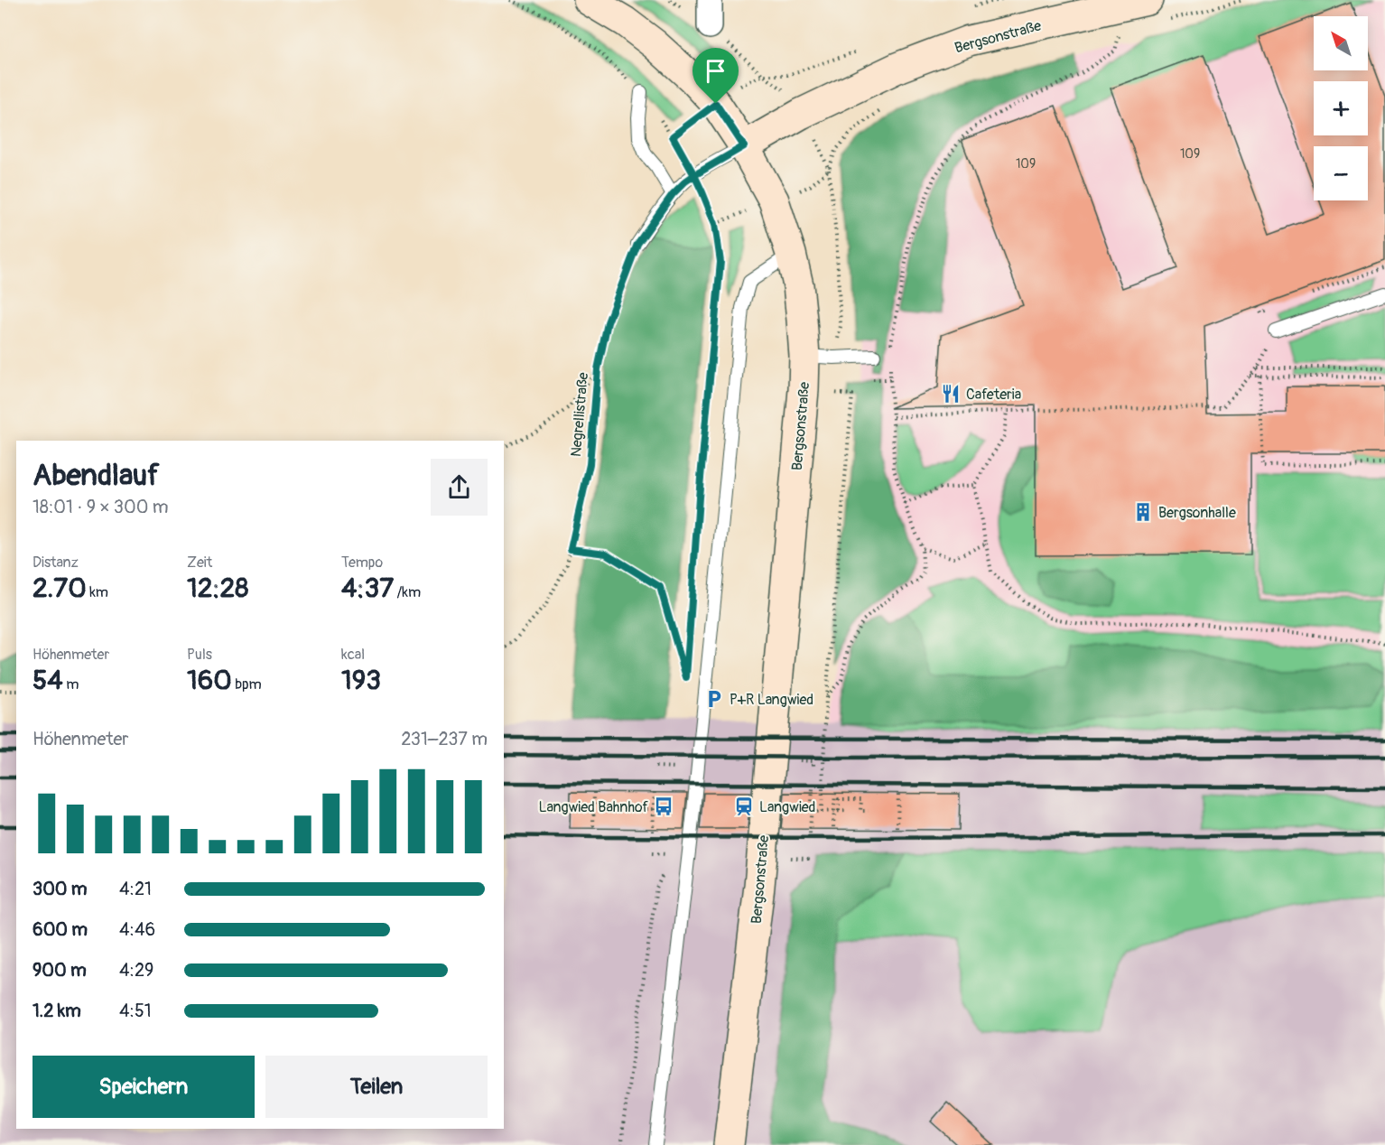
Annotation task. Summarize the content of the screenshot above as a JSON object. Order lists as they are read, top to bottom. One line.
{"streets":{"street":["Bergsonstraße"],"path":["Negrellistraße"]},"places":{"restaurant":["Cafeteria"],"building":["Bergsonhalle"],"parking":["P+R Langwied"],"bus stop":["Langwied Bahnhof"],"station":["Langwied"]},"house_numbers":["109","109"],"north":"top left","page":{"map_buttons":["+","−"],"heading":["Abendlauf","18:01 · 9 × 300 m"],"stats":[["Distanz","2.70 km"],["Zeit","12:28"],["Tempo","4:37 /km"],["Höhenmeter","54 m"],["Puls","160 bpm"],["kcal","193"]],"chart":["Höhenmeter","231–237 m"],"list":[{"name":"300 m","note":"4:21"},{"name":"600 m","note":"4:46"},{"name":"900 m","note":"4:29"},{"name":"1.2 km","note":"4:51"}],"buttons":["Speichern","Teilen"]}}
